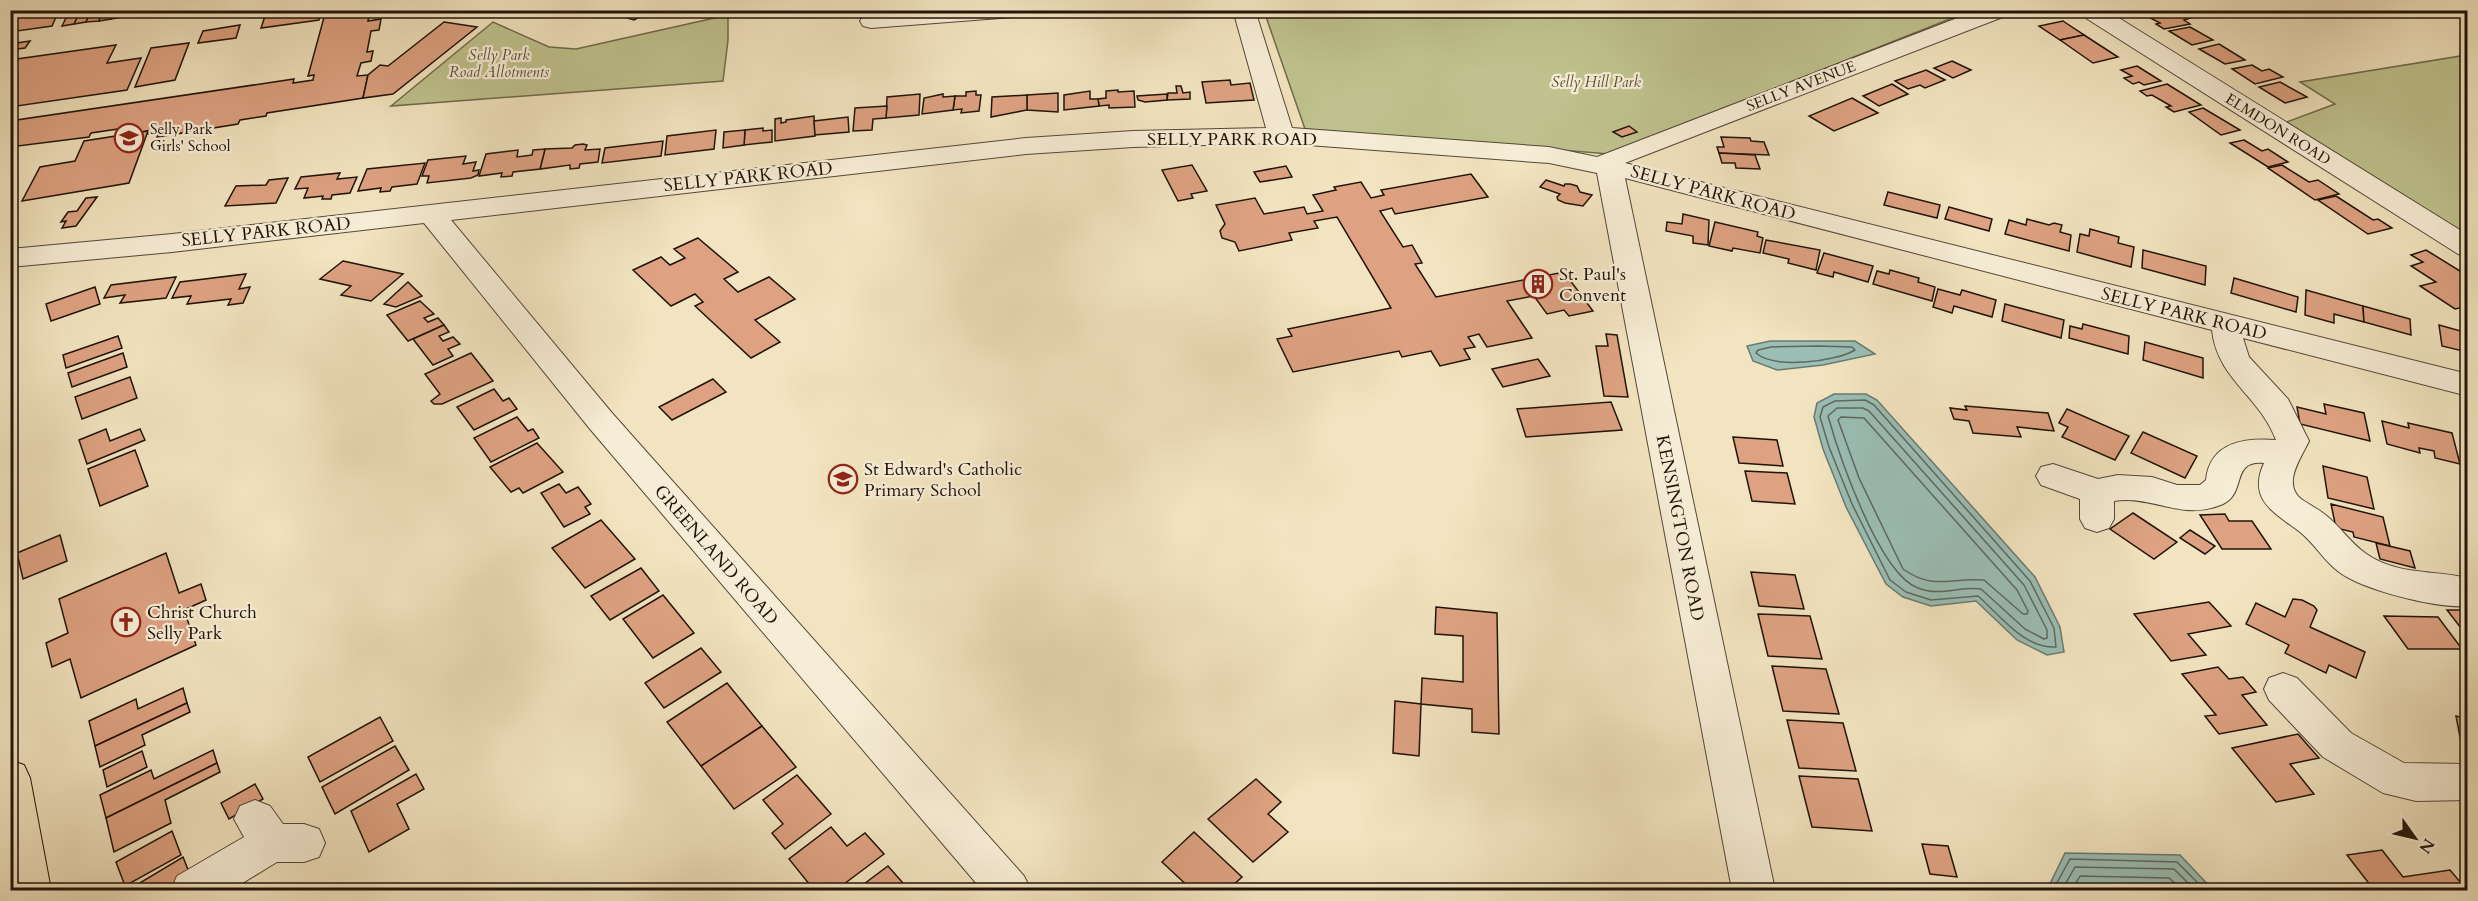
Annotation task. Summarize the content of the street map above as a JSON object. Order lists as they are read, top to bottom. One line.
{"streets":{"street":["SELLY AVENUE","ELMDON ROAD","SELLY PARK ROAD","KENSINGTON ROAD","GREENLAND ROAD"]},"crossings":[["SELLY AVENUE","SELLY PARK ROAD"],["SELLY AVENUE","KENSINGTON ROAD"],["SELLY PARK ROAD","KENSINGTON ROAD"],["SELLY PARK ROAD","GREENLAND ROAD"]],"parks":["Selly Park Road Allotments","Selly Hill Park"],"places":{"school or university":["Selly Park Girls' School","St Edward's Catholic Primary School"],"building":["St. Paul's Convent"],"church":["Christ Church Selly Park"]},"north":"bottom right"}
